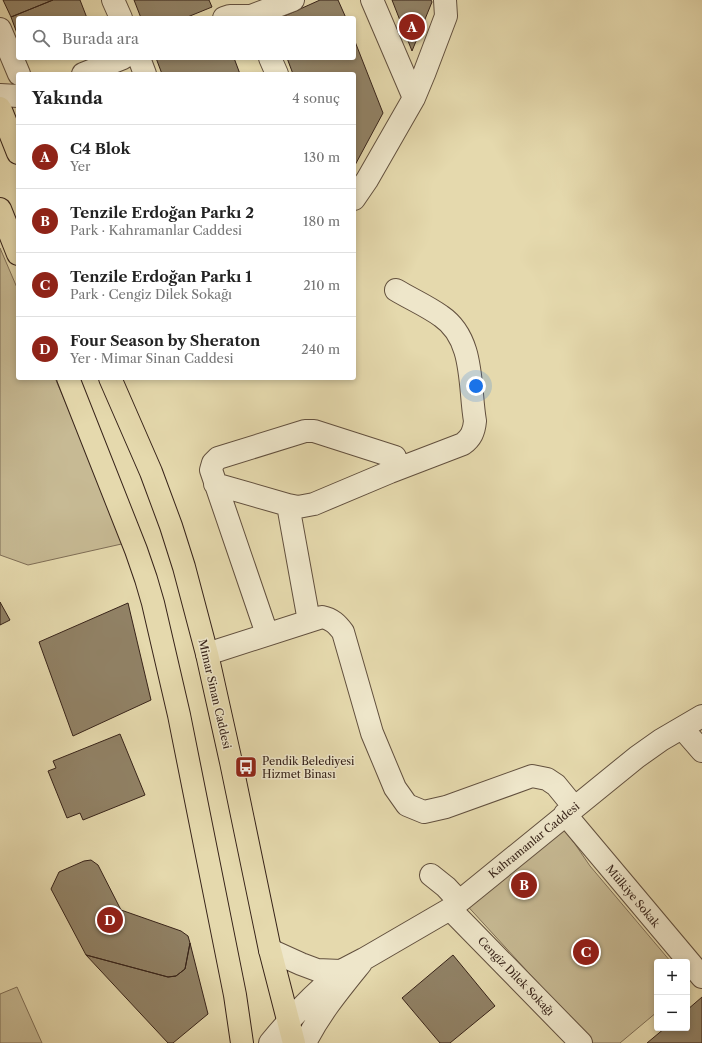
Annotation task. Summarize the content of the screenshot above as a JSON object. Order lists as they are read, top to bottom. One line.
{"streets":{"main road":["Mimar Sinan Caddesi"],"street":["Kahramanlar Caddesi","Mülkiye Sokak","Cengiz Dilek Sokağı"]},"crossings":[["Kahramanlar Caddesi","Mülkiye Sokak"],["Kahramanlar Caddesi","Cengiz Dilek Sokağı"]],"places":{"bus stop":["Pendik Belediyesi Hizmet Binası"]},"page":{"pins":["A","B","D","C"],"search":"Burada ara","heading":["Yakında","4 sonuç"],"list":[{"mark":"A","name":"C4 Blok","note":"Yer","value":"130 m"},{"mark":"B","name":"Tenzile Erdoğan Parkı 2","note":"Park · Kahramanlar Caddesi","value":"180 m"},{"mark":"C","name":"Tenzile Erdoğan Parkı 1","note":"Park · Cengiz Dilek Sokağı","value":"210 m"},{"mark":"D","name":"Four Season by Sheraton","note":"Yer · Mimar Sinan Caddesi","value":"240 m"}],"map_buttons":["+","−"]}}
